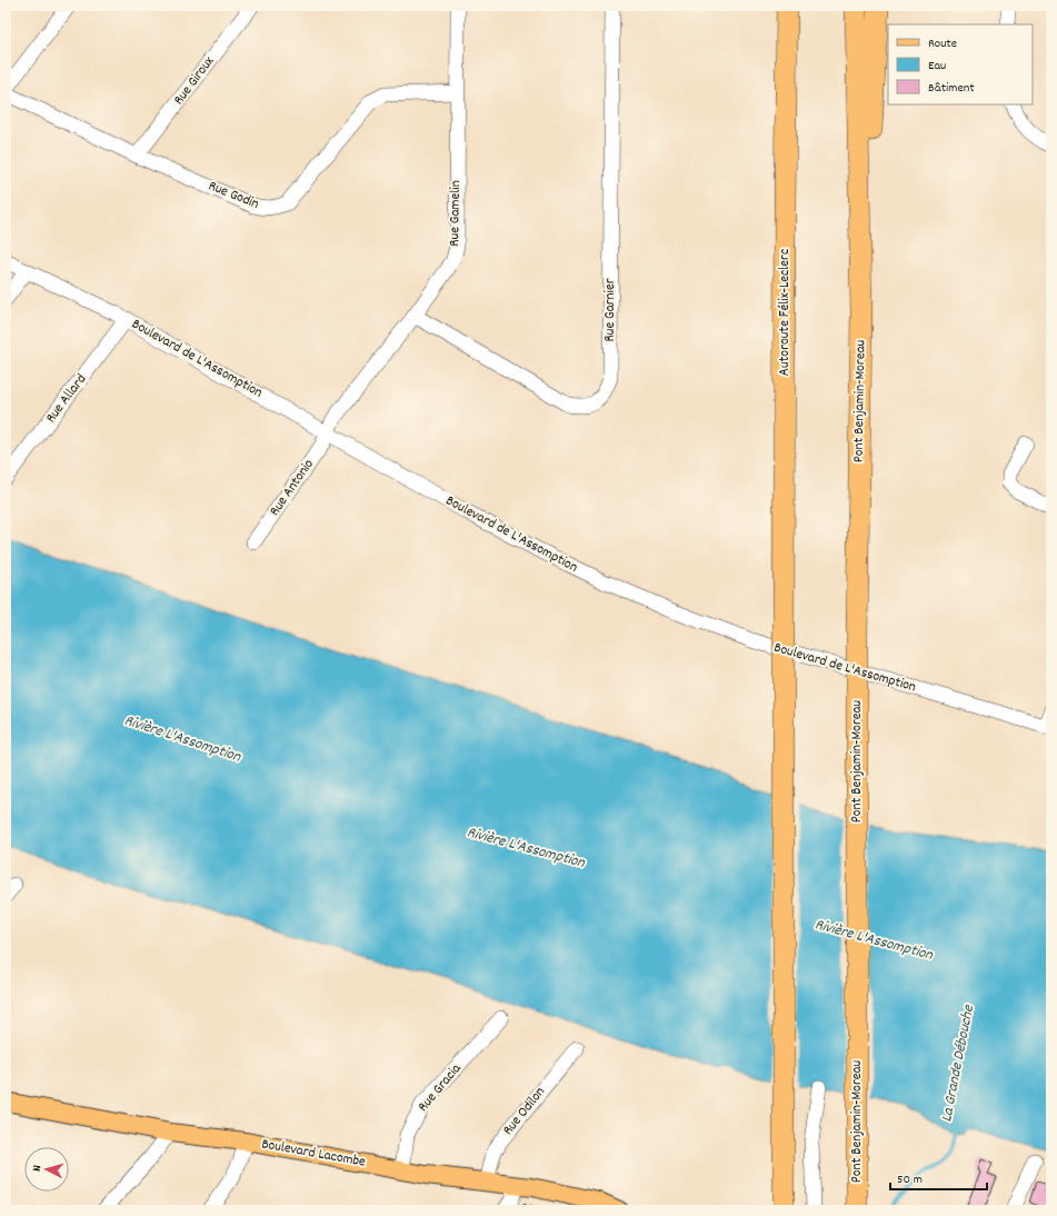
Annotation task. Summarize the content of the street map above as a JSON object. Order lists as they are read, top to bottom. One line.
{"streets":{"highway":["Autoroute Félix-Leclerc","Pont Benjamin-Moreau"],"main road":["Boulevard Lacombe"],"street":["Rue Giroux","Rue Godin","Rue Gamelin","Rue Garnier","Boulevard de L'Assomption","Rue Allard","Rue Antonio","Rue Gracia","Rue Odilon"]},"crossings":[["Rue Giroux","Rue Godin"],["Rue Godin","Rue Gamelin"],["Rue Gamelin","Rue Garnier"],["Rue Gamelin","Boulevard de L'Assomption"],["Rue Gamelin","Rue Antonio"],["Boulevard de L'Assomption","Rue Allard"],["Boulevard de L'Assomption","Rue Antonio"],["Rue Gracia","Boulevard Lacombe"],["Rue Odilon","Boulevard Lacombe"]],"water":["Rivière L'Assomption","La Grande Débouche"],"legend":["Route","Eau","Bâtiment"],"scale_bar":"50 m","north":"left"}
